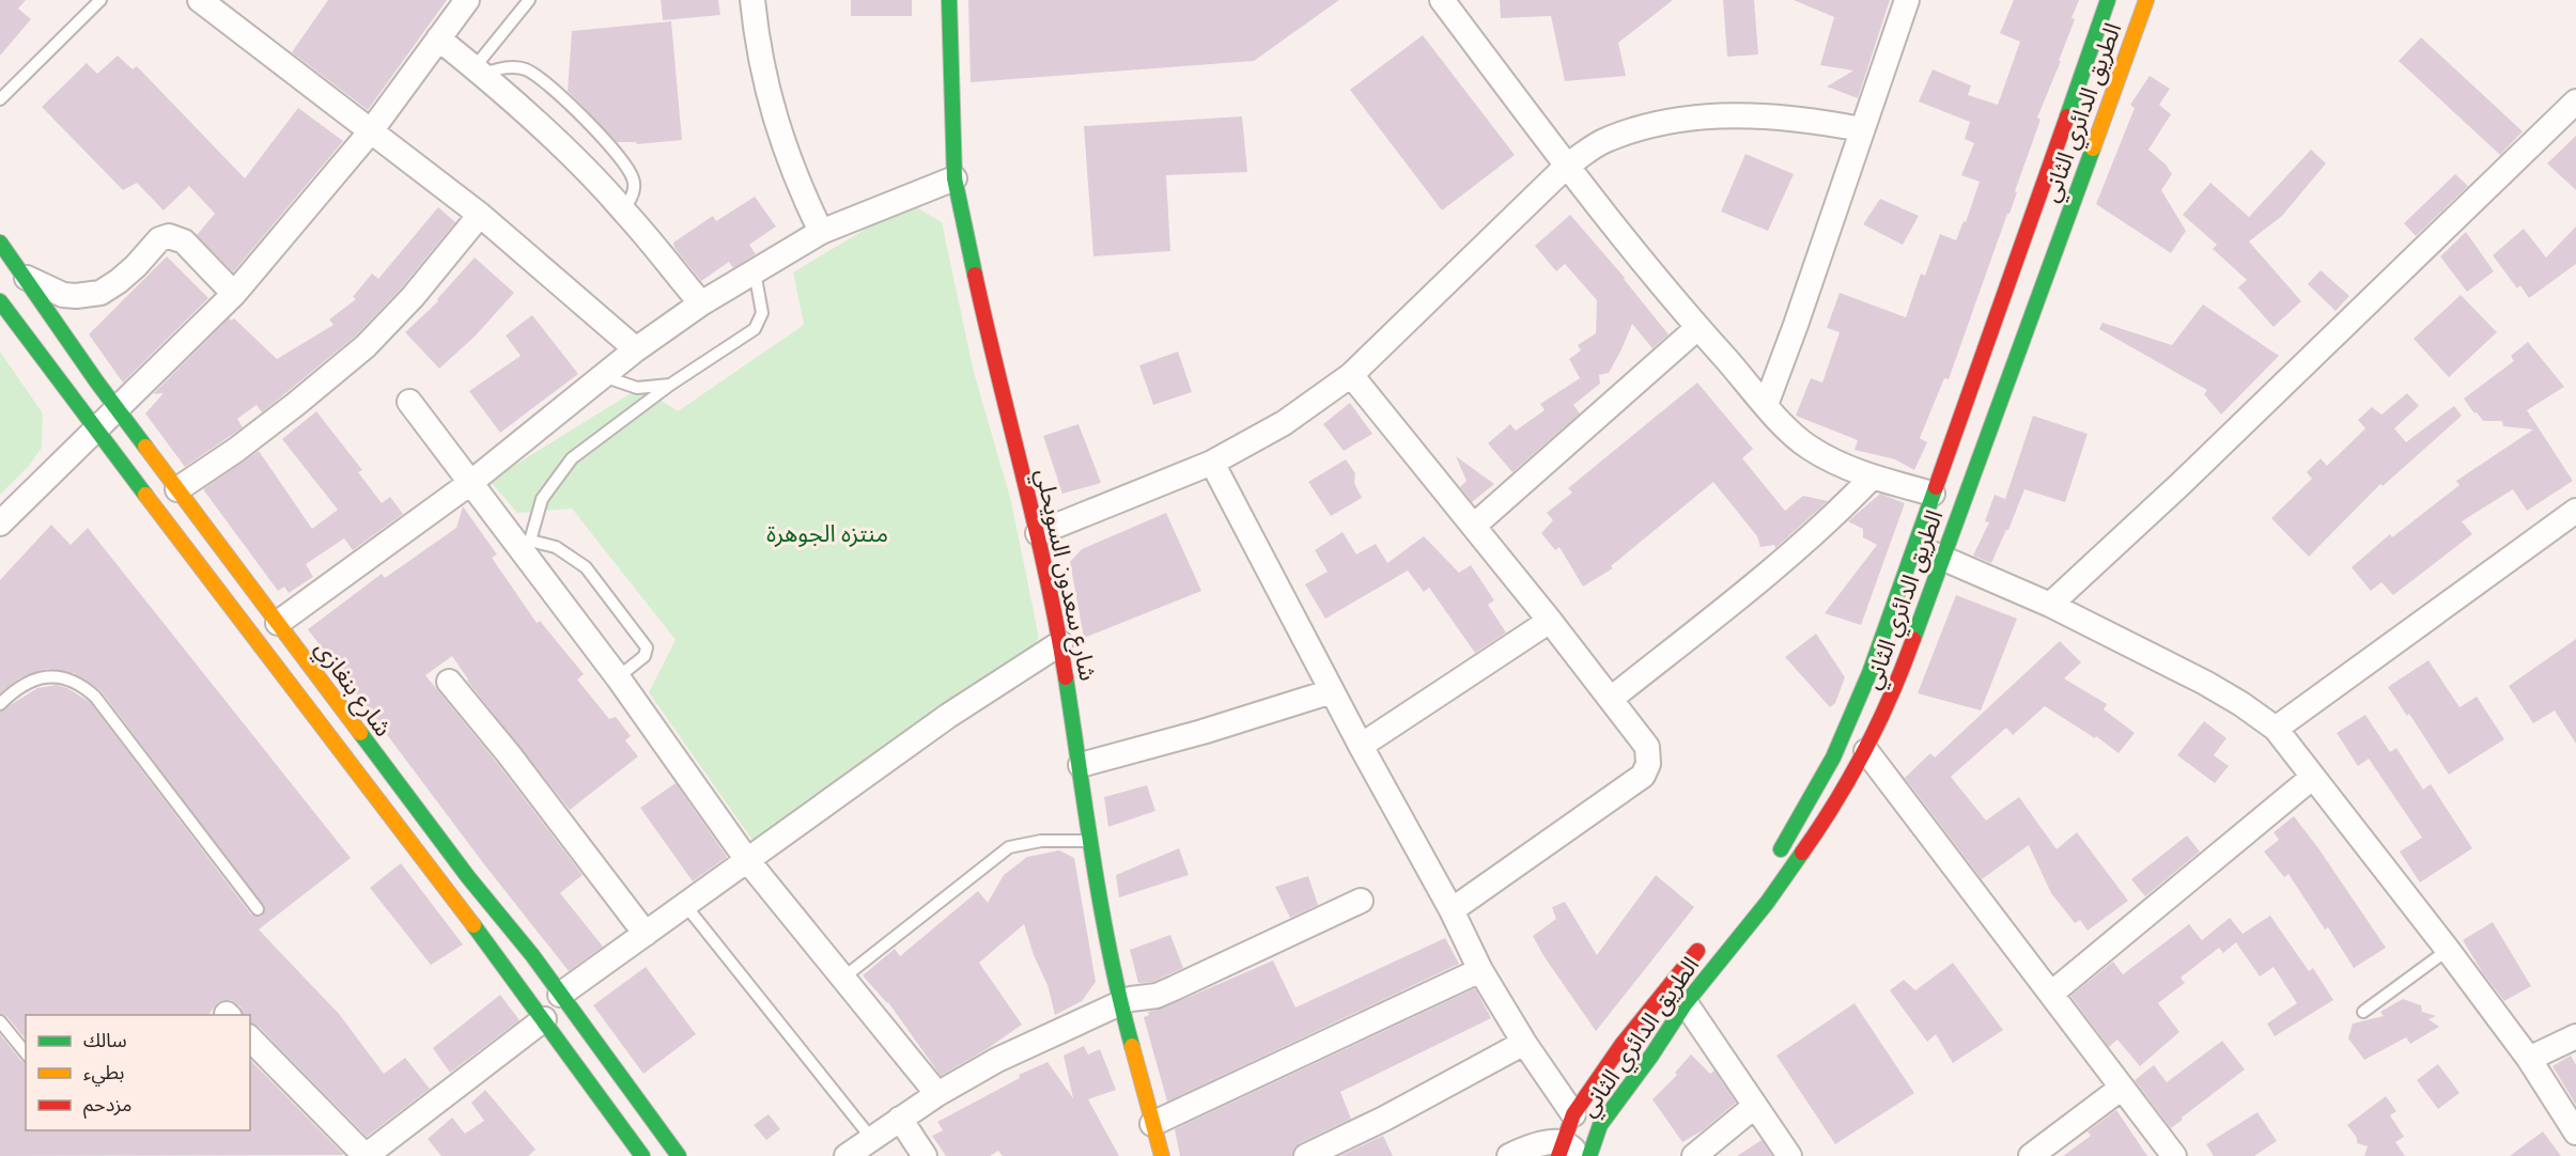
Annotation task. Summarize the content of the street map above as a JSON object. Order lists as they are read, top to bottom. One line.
{"streets":{"main road":["الطريق الدائري الثاني","شارع سعدون السويحلي","شارع بنغازي"]},"parks":["منتزه الجوهرة"],"legend":["سالك","بطيء","مزدحم"]}
